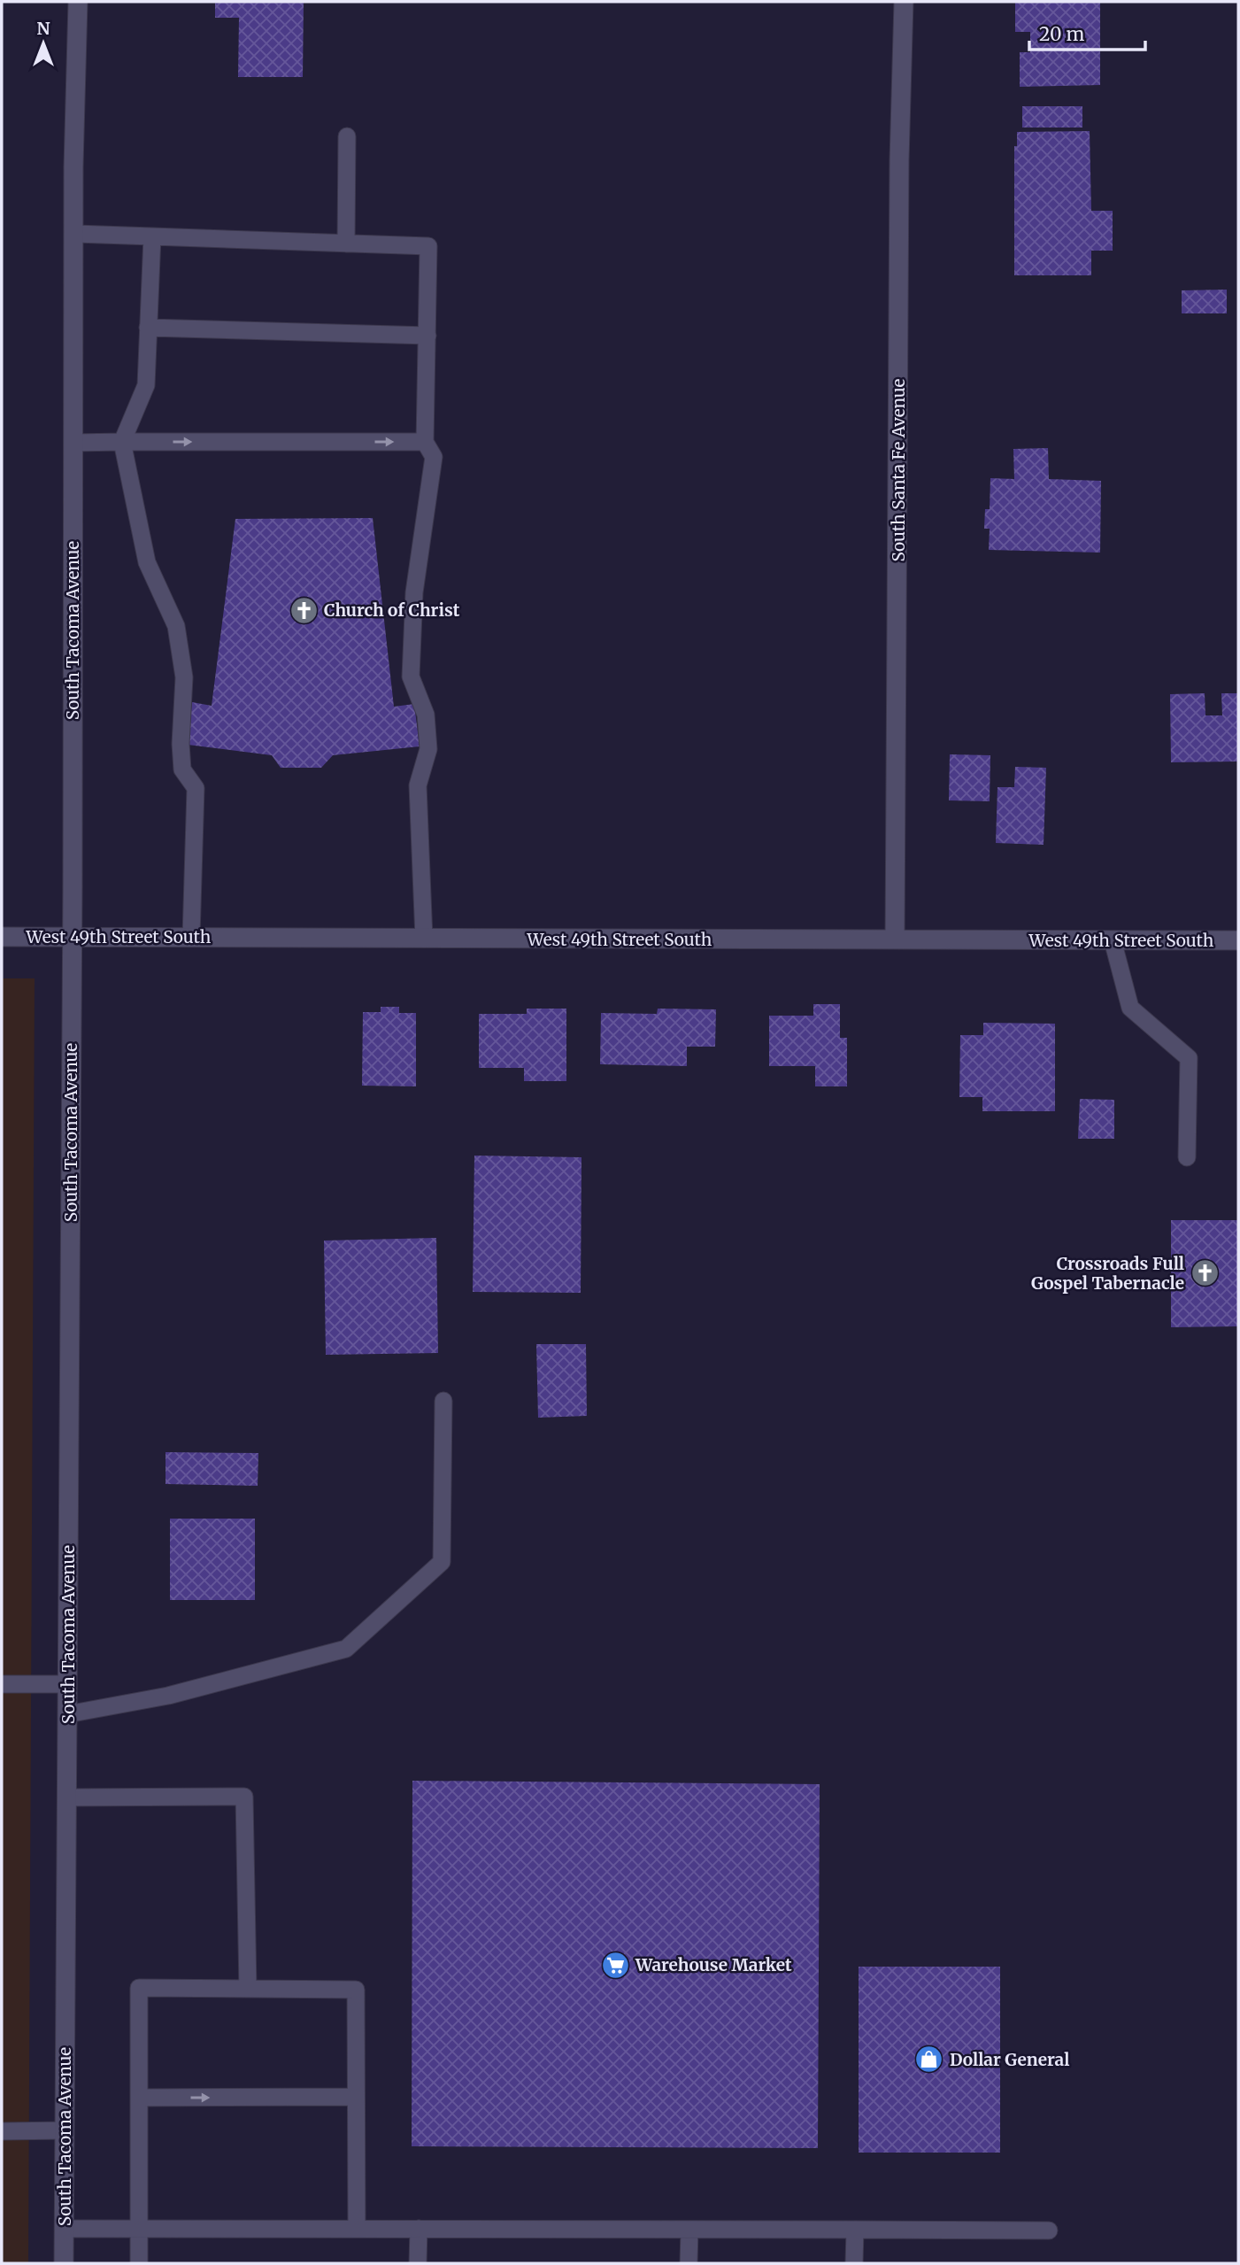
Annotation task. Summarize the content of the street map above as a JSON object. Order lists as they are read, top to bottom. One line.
{"streets":{"street":["South Santa Fe Avenue","South Tacoma Avenue","West 49th Street South"]},"crossings":[["South Santa Fe Avenue","West 49th Street South"],["South Tacoma Avenue","West 49th Street South"]],"places":{"church":["Church of Christ","Crossroads Full Gospel Tabernacle"],"supermarket":["Warehouse Market"],"shop":["Dollar General"]},"scale_bar":"20 m","north":"top"}
